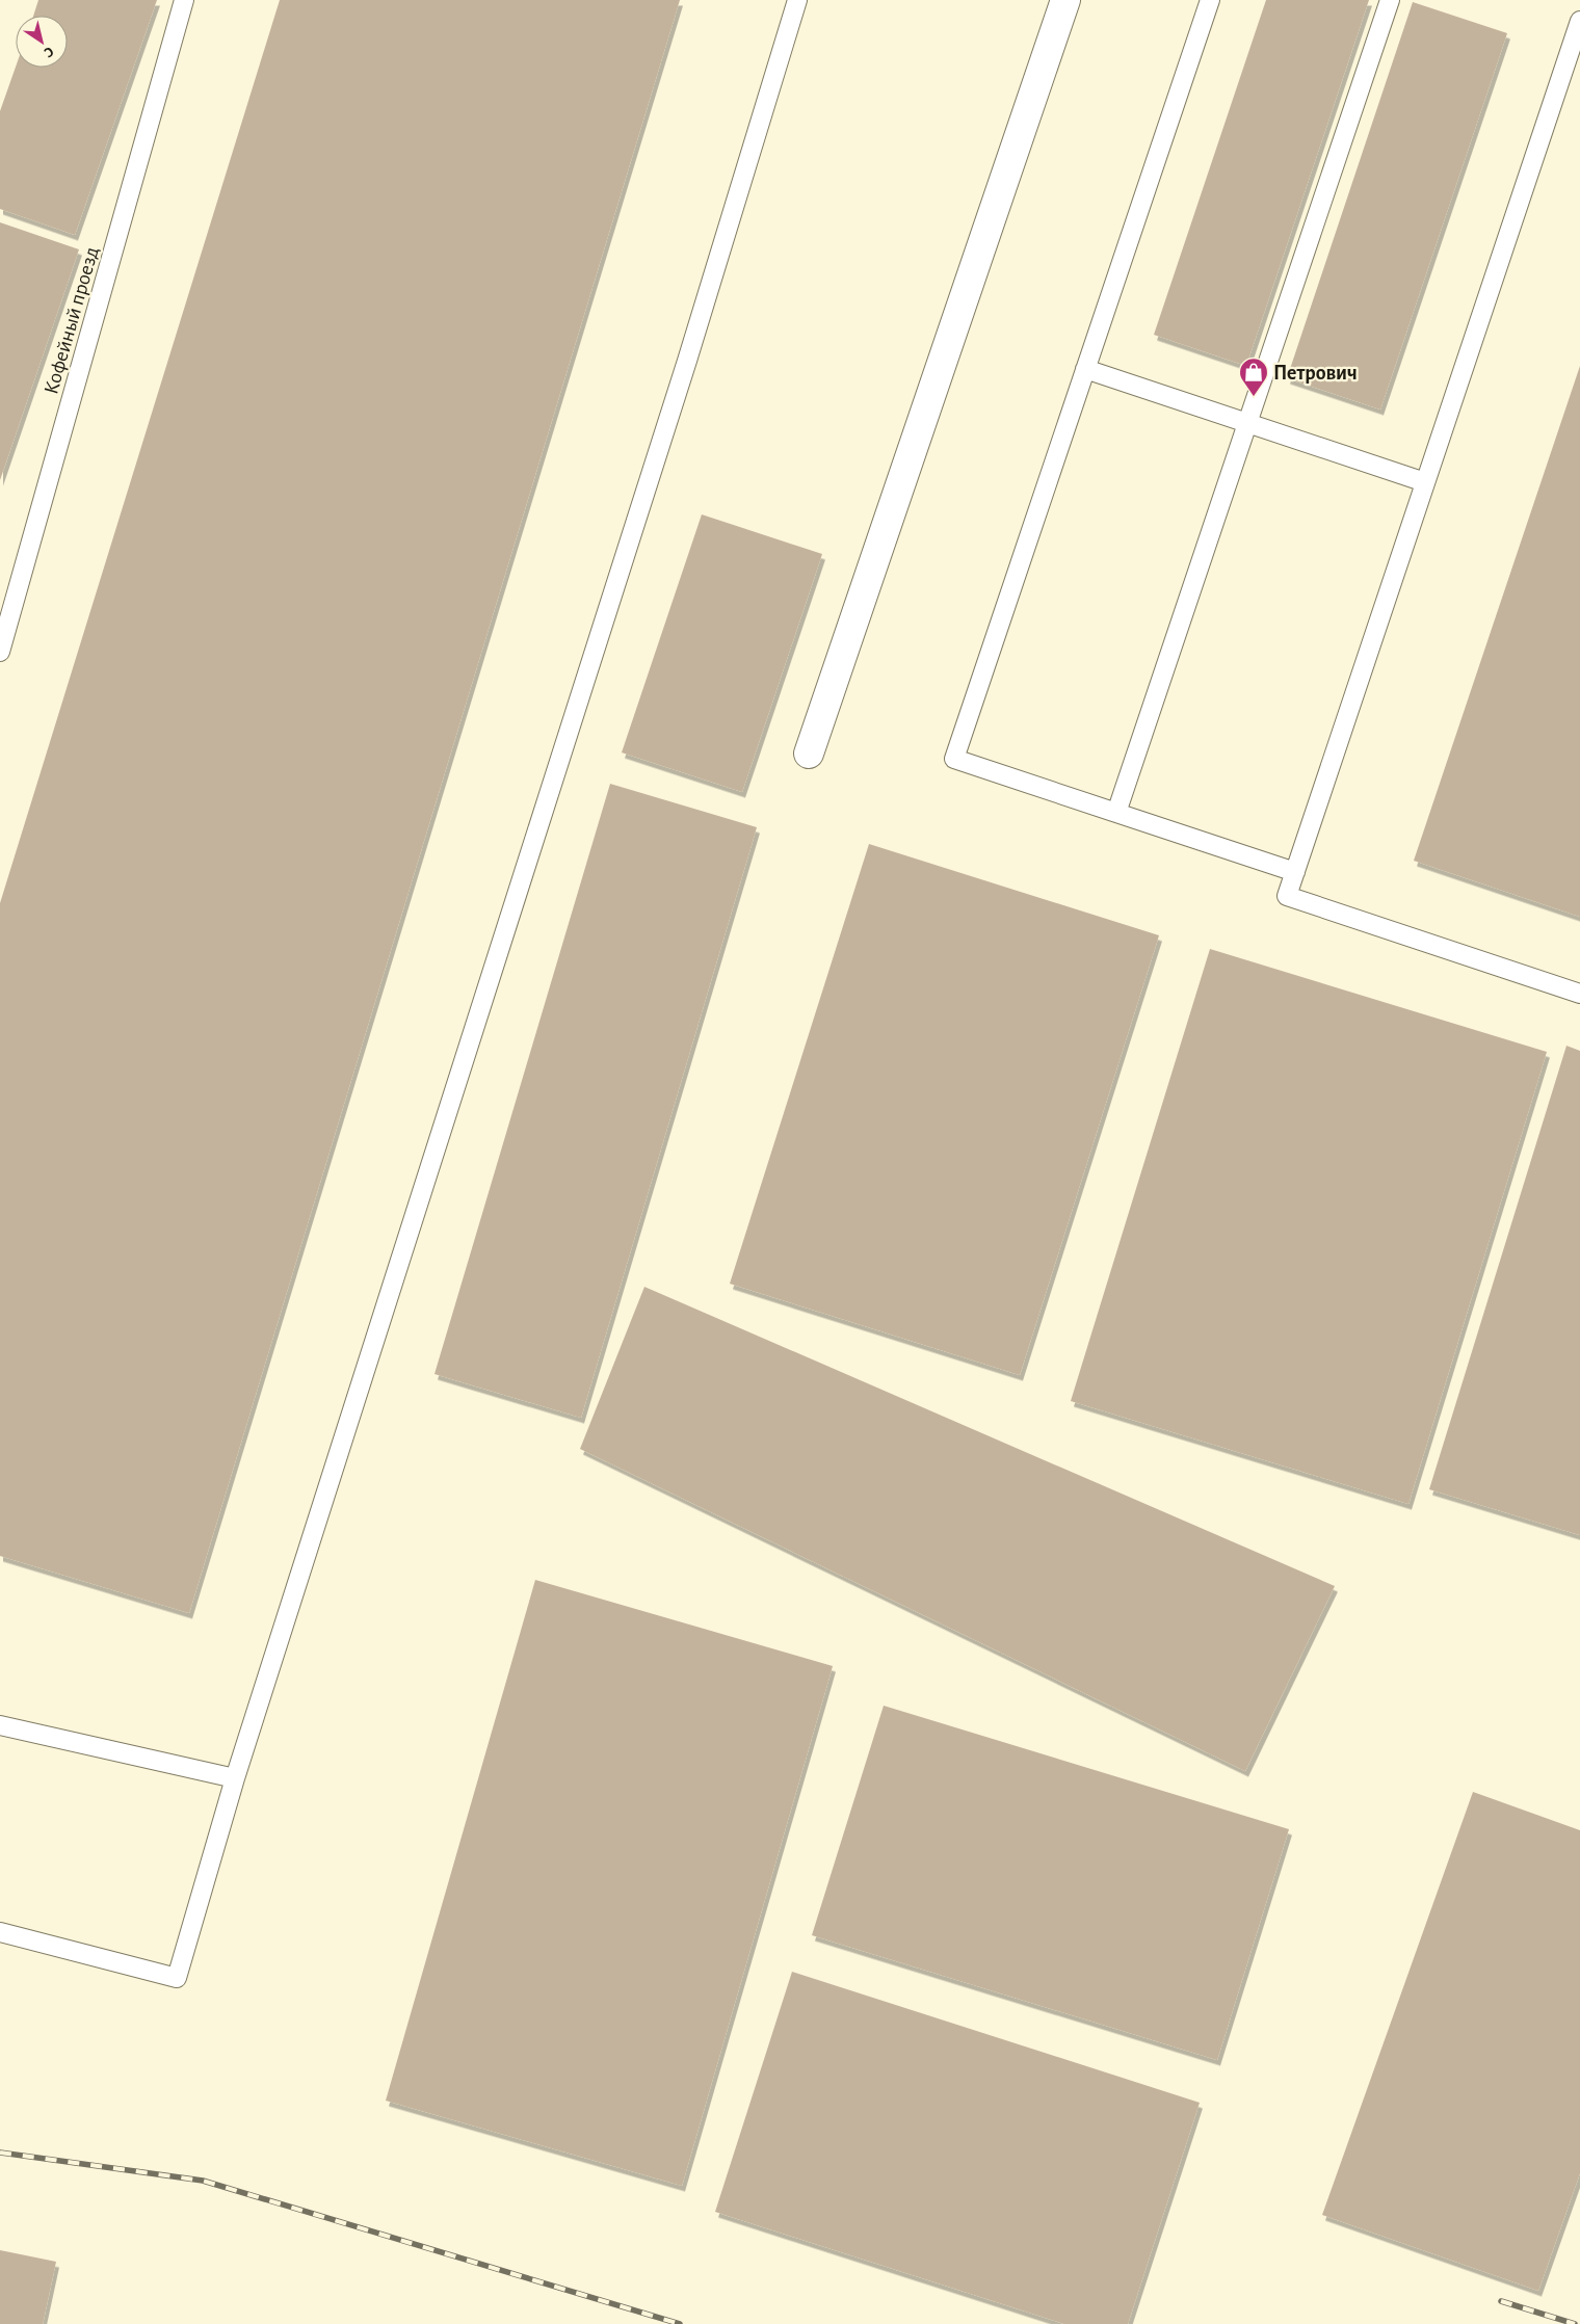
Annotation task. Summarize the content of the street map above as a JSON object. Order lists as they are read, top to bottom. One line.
{"streets":{"lane":["Кофейный проезд"]},"places":{"shop":["Петрович"]},"north":"bottom right"}
